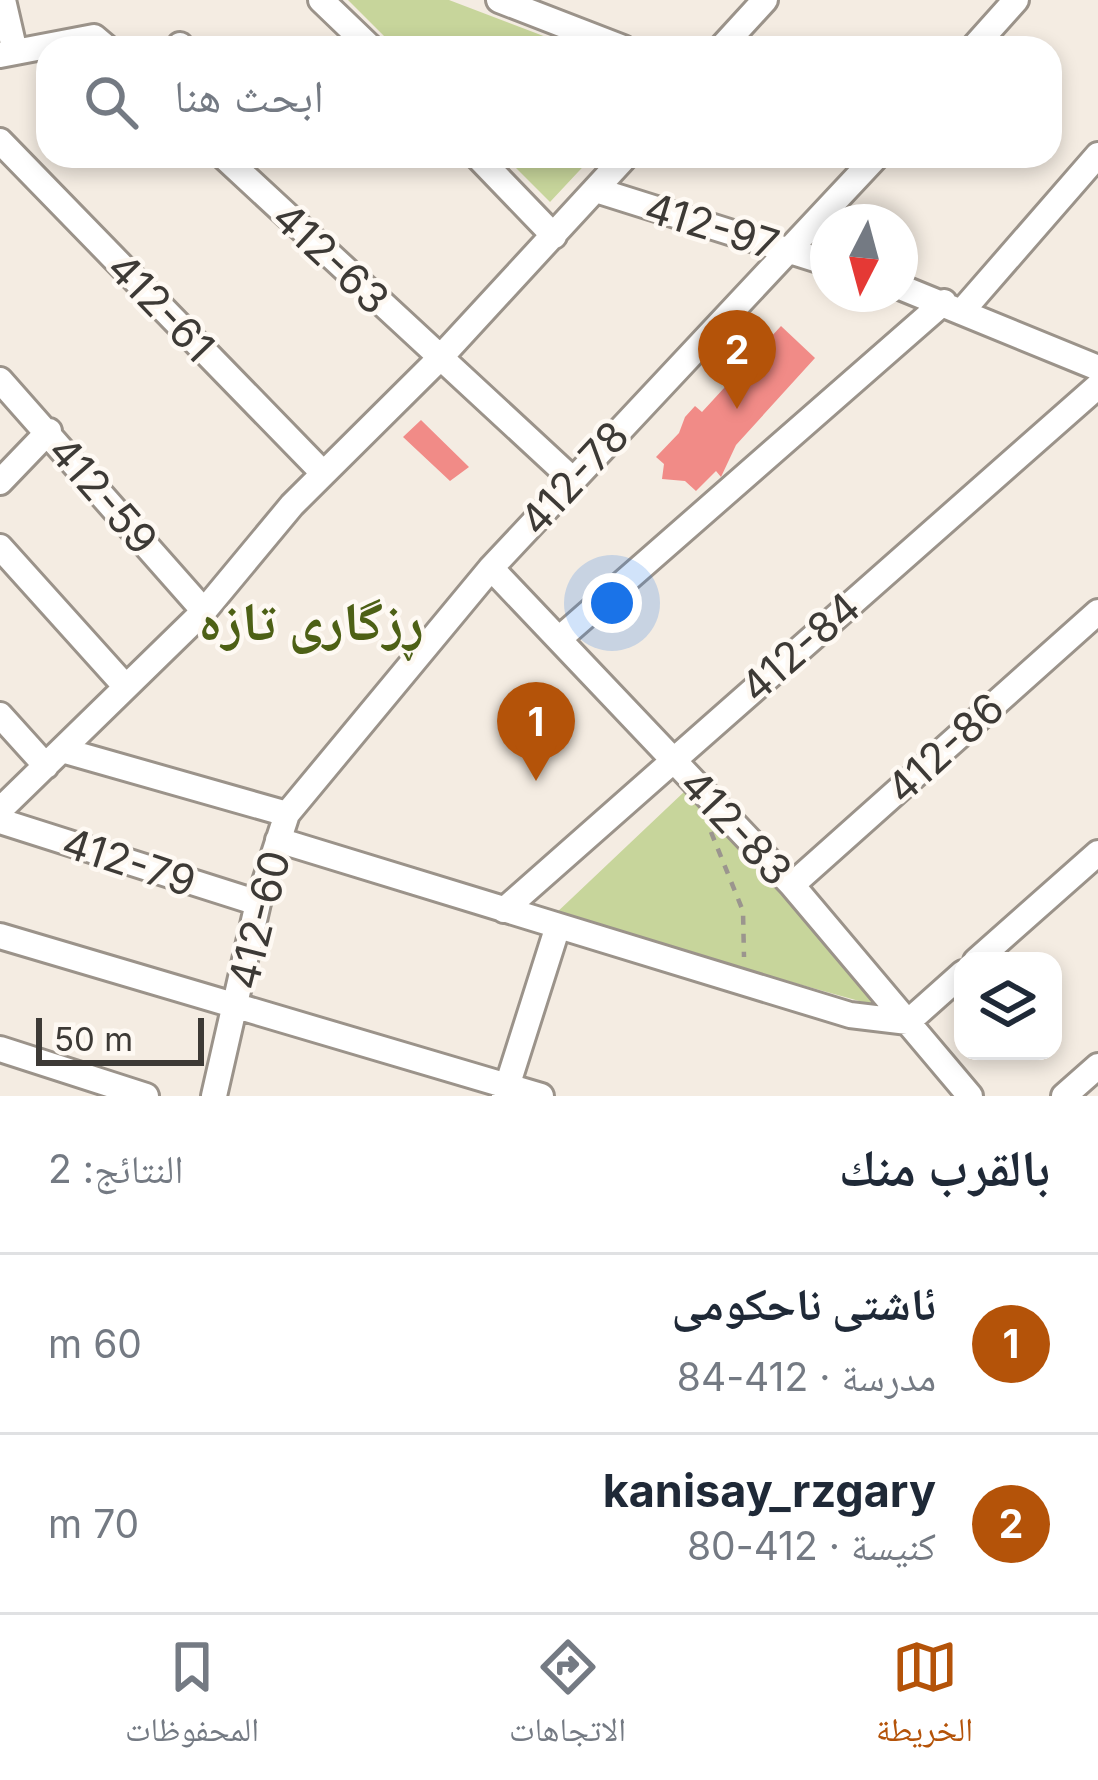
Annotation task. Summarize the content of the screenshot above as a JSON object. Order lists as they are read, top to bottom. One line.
{"streets":{"street":["412-97","412-63","412-61","412-78","412-59","412-84","412-86","412-83","412-79","412-60"]},"crossings":[["412-97","412-78"],["412-78","412-83"],["412-78","412-60"],["412-84","412-83"],["412-86","412-83"],["412-79","412-60"]],"districts":["ڕزگاری تازە"],"scale_bar":"50 m","north":"bottom","page":{"search":"ابحث هنا","pins":["2","1"],"scale":"50 m","heading":["بالقرب منك","النتائج: 2"],"list":[{"mark":"1","name":"ئاشتی ناحکومی","note":"مدرسة · 412-84","value":"60 m"},{"mark":"2","name":"kanisay_rzgary","note":"كنيسة · 412-80","value":"70 m"}],"nav":["الخريطة","الاتجاهات","المحفوظات"]}}
